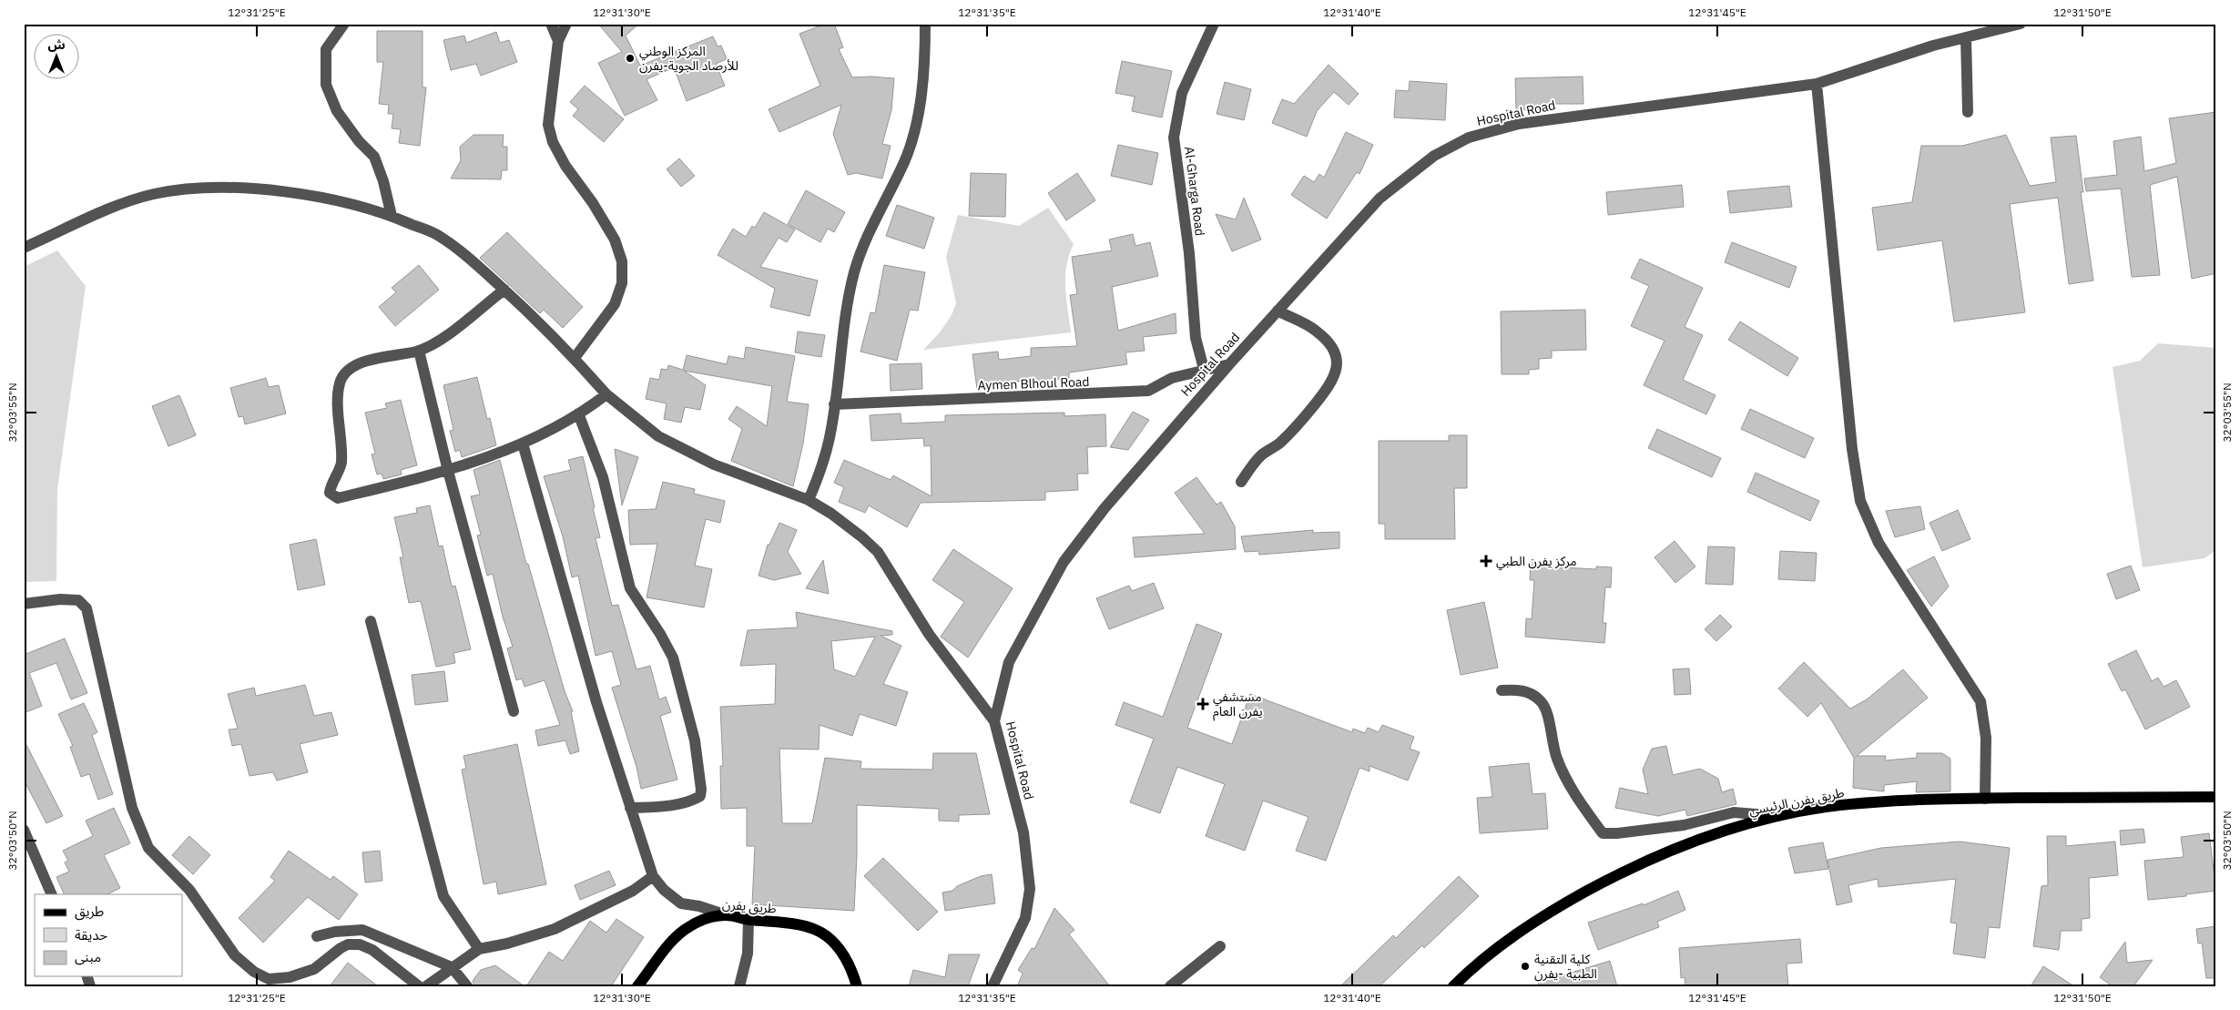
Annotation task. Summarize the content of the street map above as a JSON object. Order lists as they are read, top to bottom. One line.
{"streets":{"main road":["طريق يفرن الرئيسي","طريق يفرن"],"street":["Hospital Road","Al-Gharga Road","Aymen Blhoul Road"]},"crossings":[["Hospital Road","Aymen Blhoul Road"],["Al-Gharga Road","Aymen Blhoul Road"]],"places":{"other":["المركز الوطني للأرصاد الجوية-يفرن","كلية التقنية الطبية -يفرن"],"health":["مركز يفرن الطبي","مستشفي يفرن العام"]},"legend":["طريق","حديقة","مبنى"],"north":"top","coordinates":["12°31'25\"E","12°31'30\"E","12°31'35\"E","12°31'40\"E","12°31'45\"E","12°31'50\"E","32°03'55\"N","32°03'50\"N"]}
